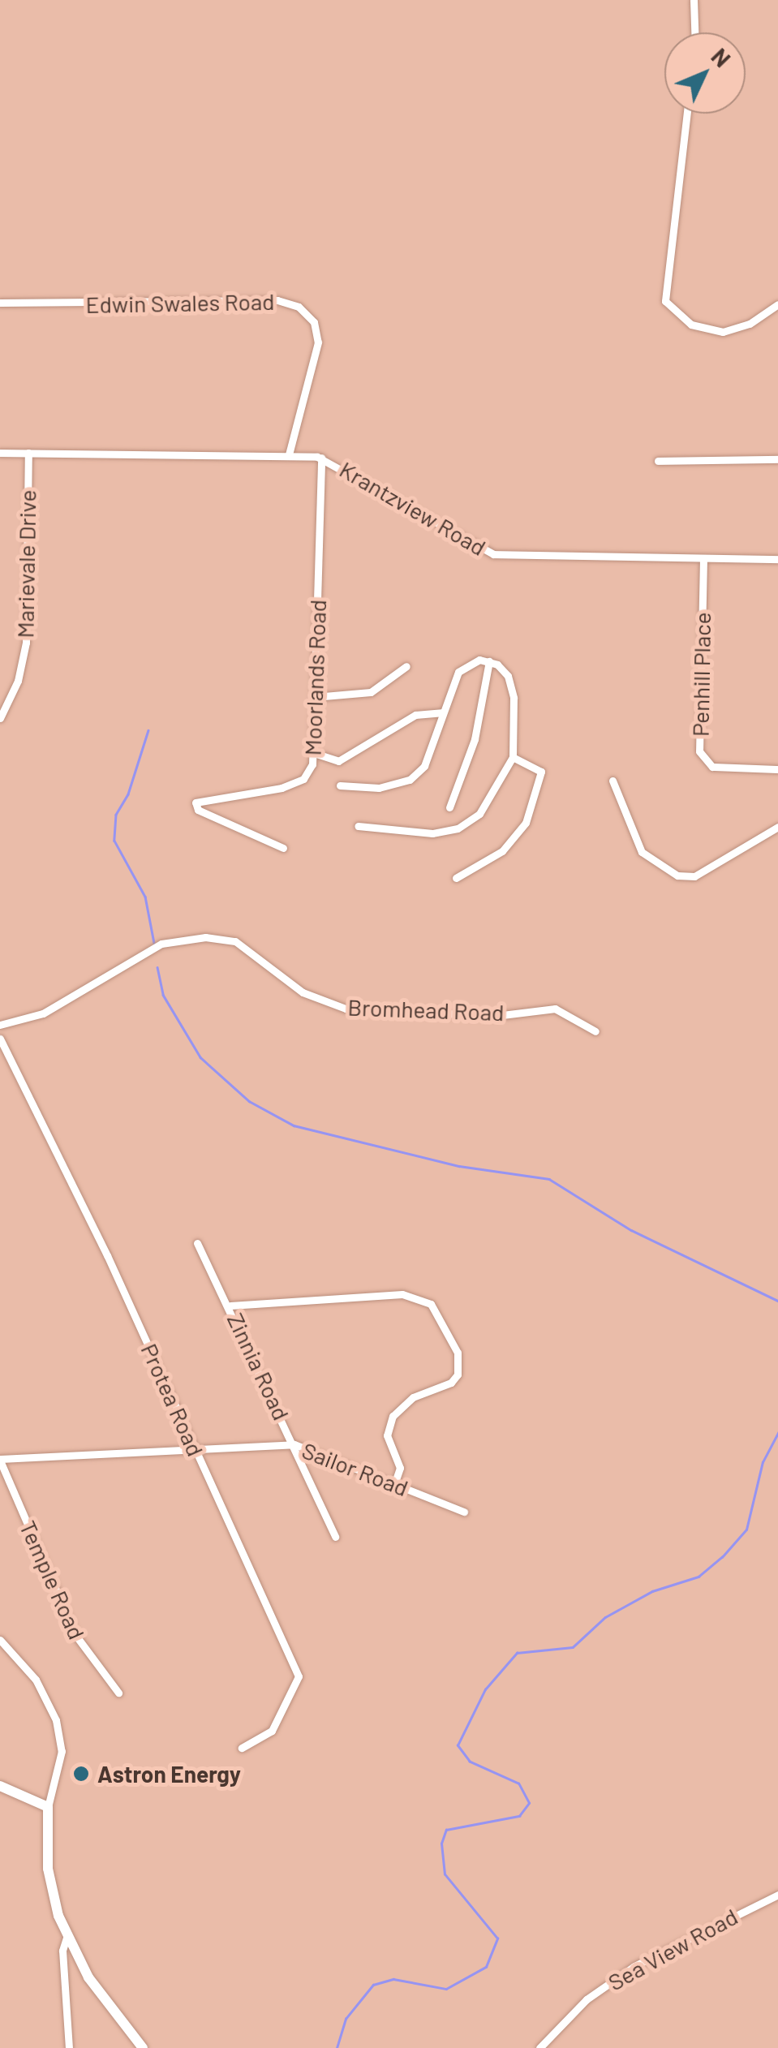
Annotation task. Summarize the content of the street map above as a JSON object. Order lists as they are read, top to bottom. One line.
{"streets":{"street":["Edwin Swales Road","Krantzview Road","Marievale Drive","Penhill Place","Moorlands Road","Bromhead Road","Zinnia Road","Protea Road","Sailor Road","Temple Road","Sea View Road"]},"crossings":[["Edwin Swales Road","Krantzview Road"],["Krantzview Road","Marievale Drive"],["Krantzview Road","Penhill Place"],["Krantzview Road","Moorlands Road"],["Zinnia Road","Sailor Road"],["Protea Road","Sailor Road"],["Sailor Road","Temple Road"]],"places":["Astron Energy"],"north":"top right"}
